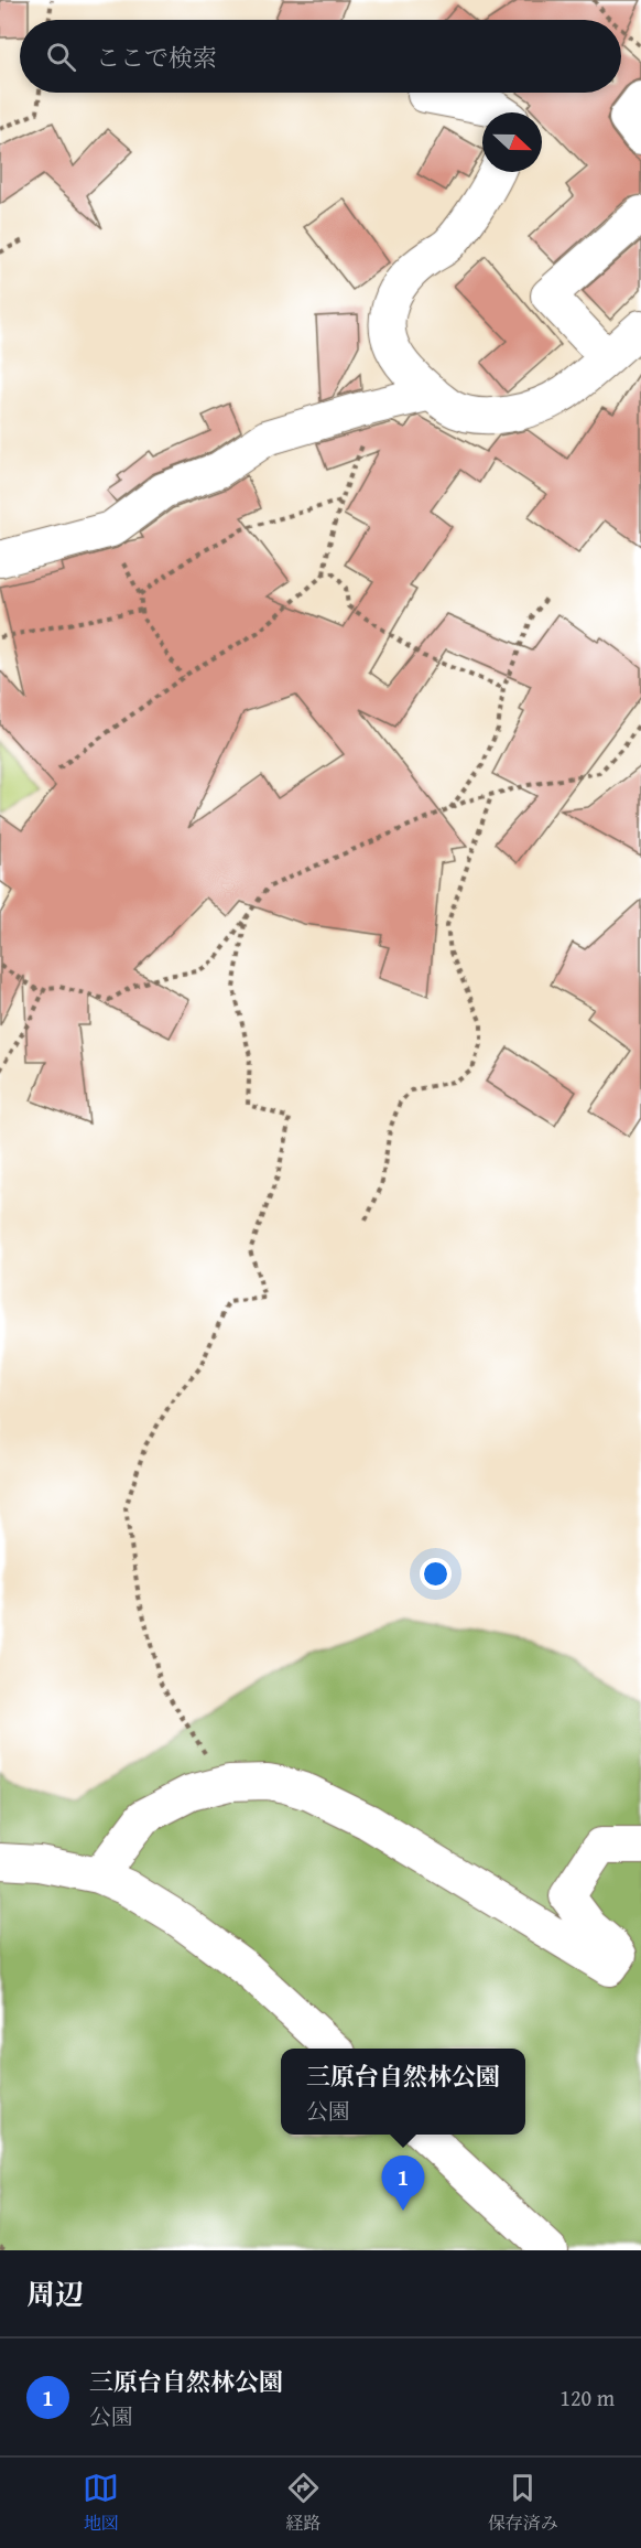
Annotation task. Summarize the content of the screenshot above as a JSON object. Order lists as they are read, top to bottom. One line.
{"north":"right","page":{"search":"ここで検索","popup":["三原台自然林公園","公園"],"pins":"1","heading":"周辺","list":[{"mark":"1","name":"三原台自然林公園","note":"公園","value":"120 m"}],"nav":["地図","経路","保存済み"]}}
